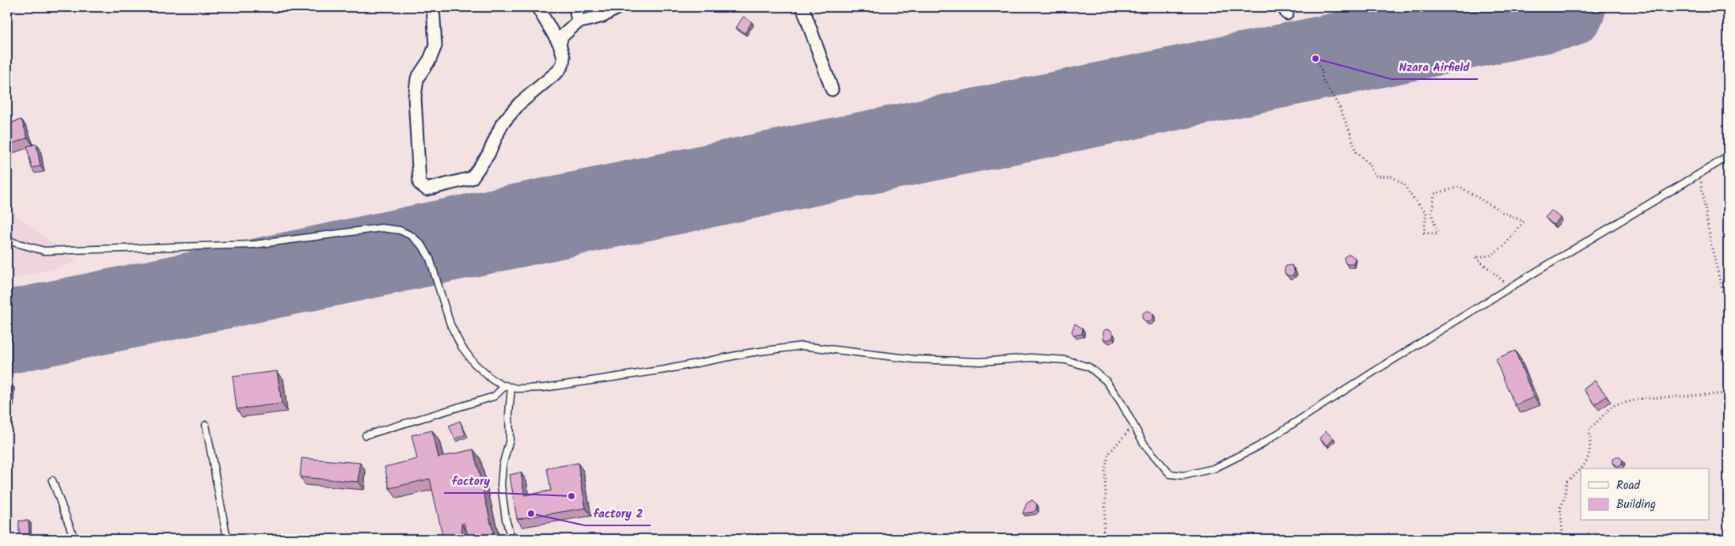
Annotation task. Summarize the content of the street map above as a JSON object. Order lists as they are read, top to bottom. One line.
{"places":["Nzara Airfield","factory","factory 2"],"legend":["Road","Building"]}
